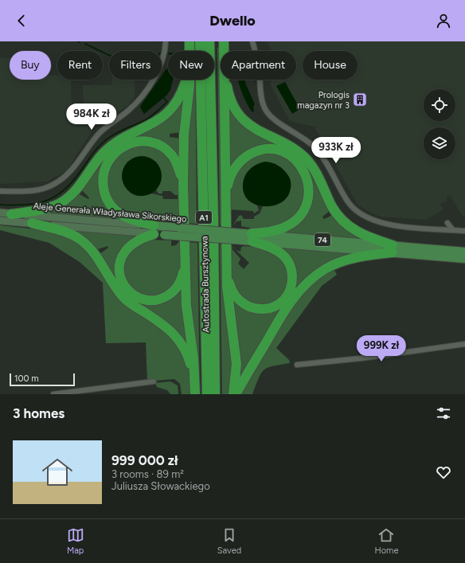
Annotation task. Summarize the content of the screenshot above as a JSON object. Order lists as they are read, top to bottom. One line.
{"streets":{"highway":["A1","Autostrada Bursztynowa"],"main road":["Aleje Generała Władysława Sikorskiego","74"]},"places":{"building":["Prologis magazyn nr 3"]},"scale_bar":"100 m","page":{"header":"Dwello","chip":["Buy","Rent","Filters","New","Apartment","House"],"price":["984K zł","933K zł","999K zł"],"scale":"100 m","heading":"3 homes","list":[{"name":"999 000 zł","note":"3 rooms · 89 m² · Juliusza Słowackiego"}],"tabs":["Map","Saved","Home"]}}
